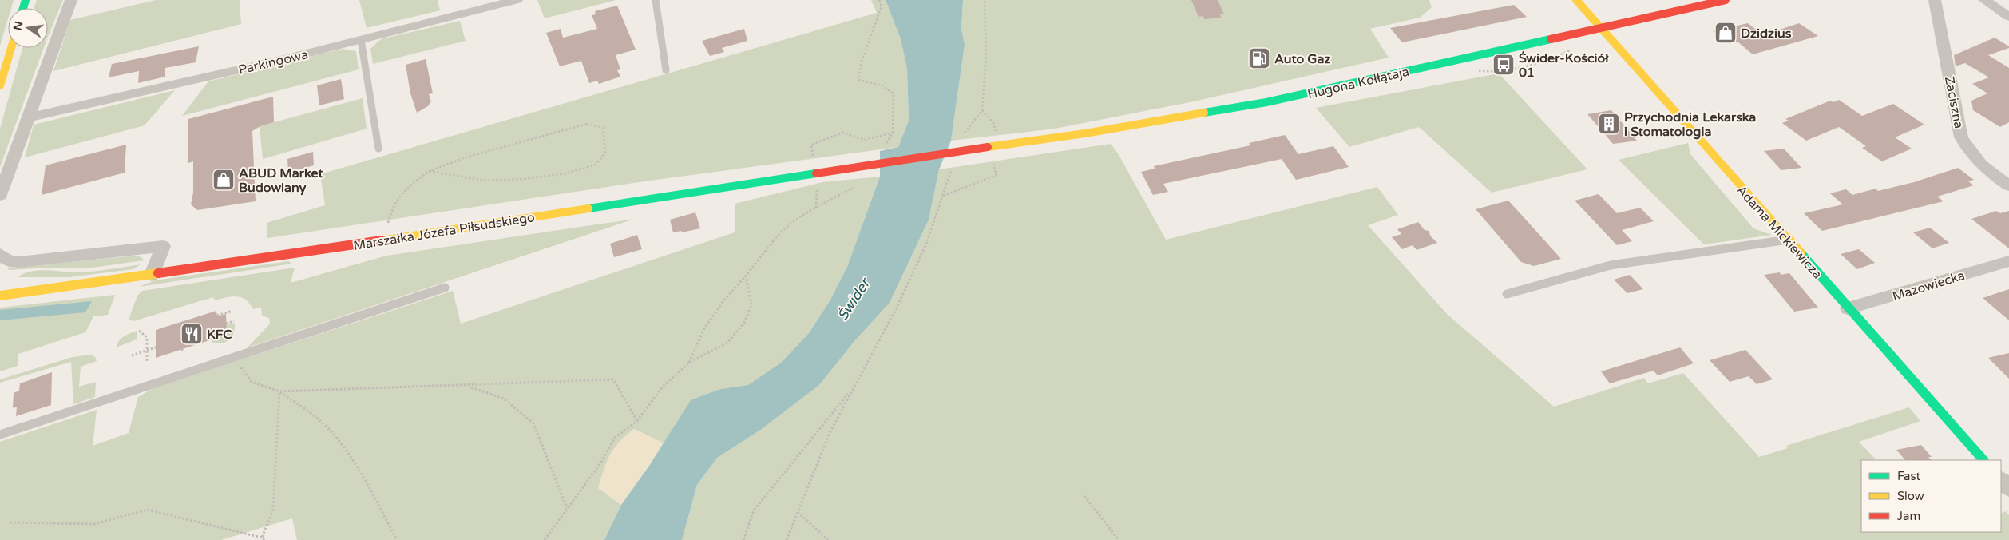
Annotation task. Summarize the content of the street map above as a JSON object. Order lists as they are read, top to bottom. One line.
{"streets":{"main road":["Hugona Kołłątaja","Marszałka Józefa Piłsudskiego","Adama Mickiewicza"],"street":["Parkingowa","Zaciszna","Mazowiecka"]},"crossings":[["Hugona Kołłątaja","Marszałka Józefa Piłsudskiego"],["Hugona Kołłątaja","Adama Mickiewicza"],["Adama Mickiewicza","Mazowiecka"]],"water":["Świder"],"places":{"shop":["Dzidzius","ABUD Market Budowlany"],"fuel station":["Auto Gaz"],"bus stop":["Świder-Kościół 01"],"building":["Przychodnia Lekarska i Stomatologia"],"restaurant":["KFC"]},"legend":["Fast","Slow","Jam"],"north":"left"}
